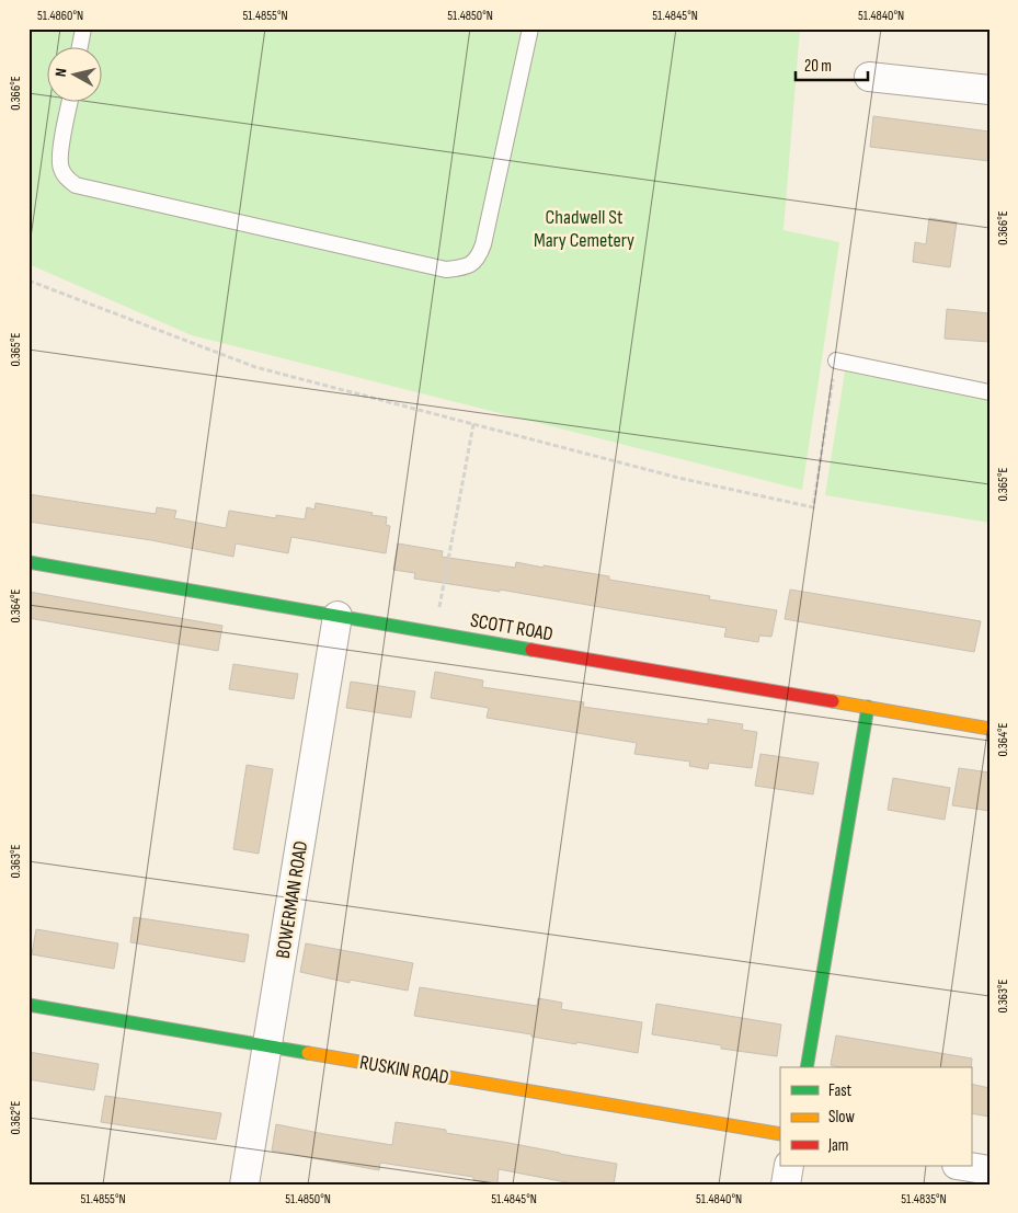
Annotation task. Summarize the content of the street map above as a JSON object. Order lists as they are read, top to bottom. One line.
{"streets":{"street":["SCOTT ROAD","BOWERMAN ROAD","RUSKIN ROAD"]},"crossings":[["SCOTT ROAD","BOWERMAN ROAD"],["BOWERMAN ROAD","RUSKIN ROAD"]],"parks":["Chadwell St Mary Cemetery"],"legend":["Fast","Slow","Jam"],"scale_bar":"20 m","north":"left","coordinates":["51.4860°N","51.4855°N","51.4850°N","51.4845°N","51.4840°N","0.366°E","0.365°E","0.364°E","0.363°E","0.362°E","51.4835°N"]}
